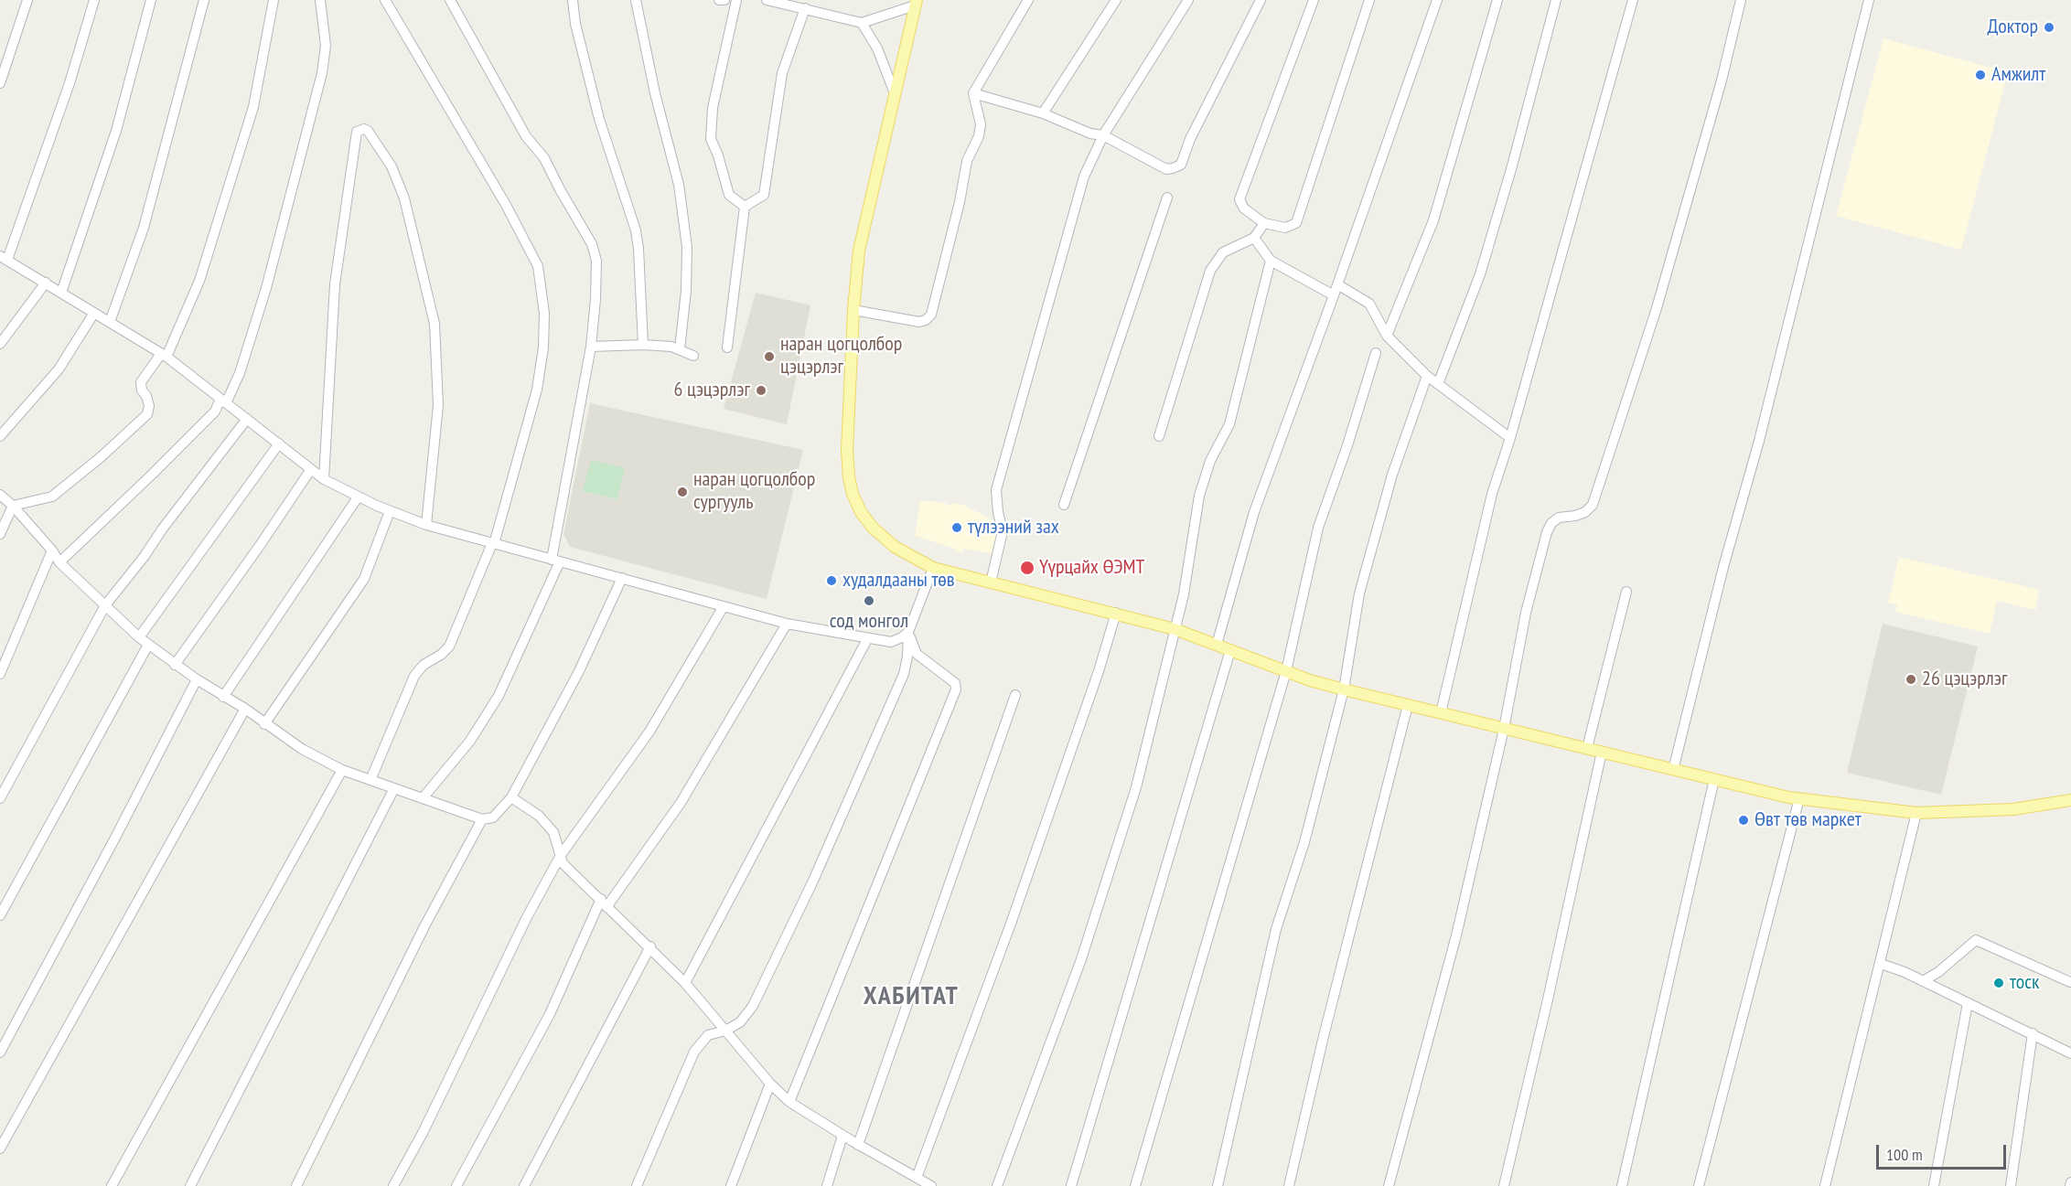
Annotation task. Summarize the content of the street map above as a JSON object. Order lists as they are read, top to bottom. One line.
{"districts":["ХАБИТАТ"],"places":["Доктор","Амжилт","наран цогцолбор цэцэрлэг","6 цэцэрлэг","наран цогцолбор сургууль","түлээний зах","Үүрцайх ӨЭМТ","худалдааны төв","сод монгол","26 цэцэрлэг","Өвт төв маркет","тоск"],"scale_bar":"100 m"}
